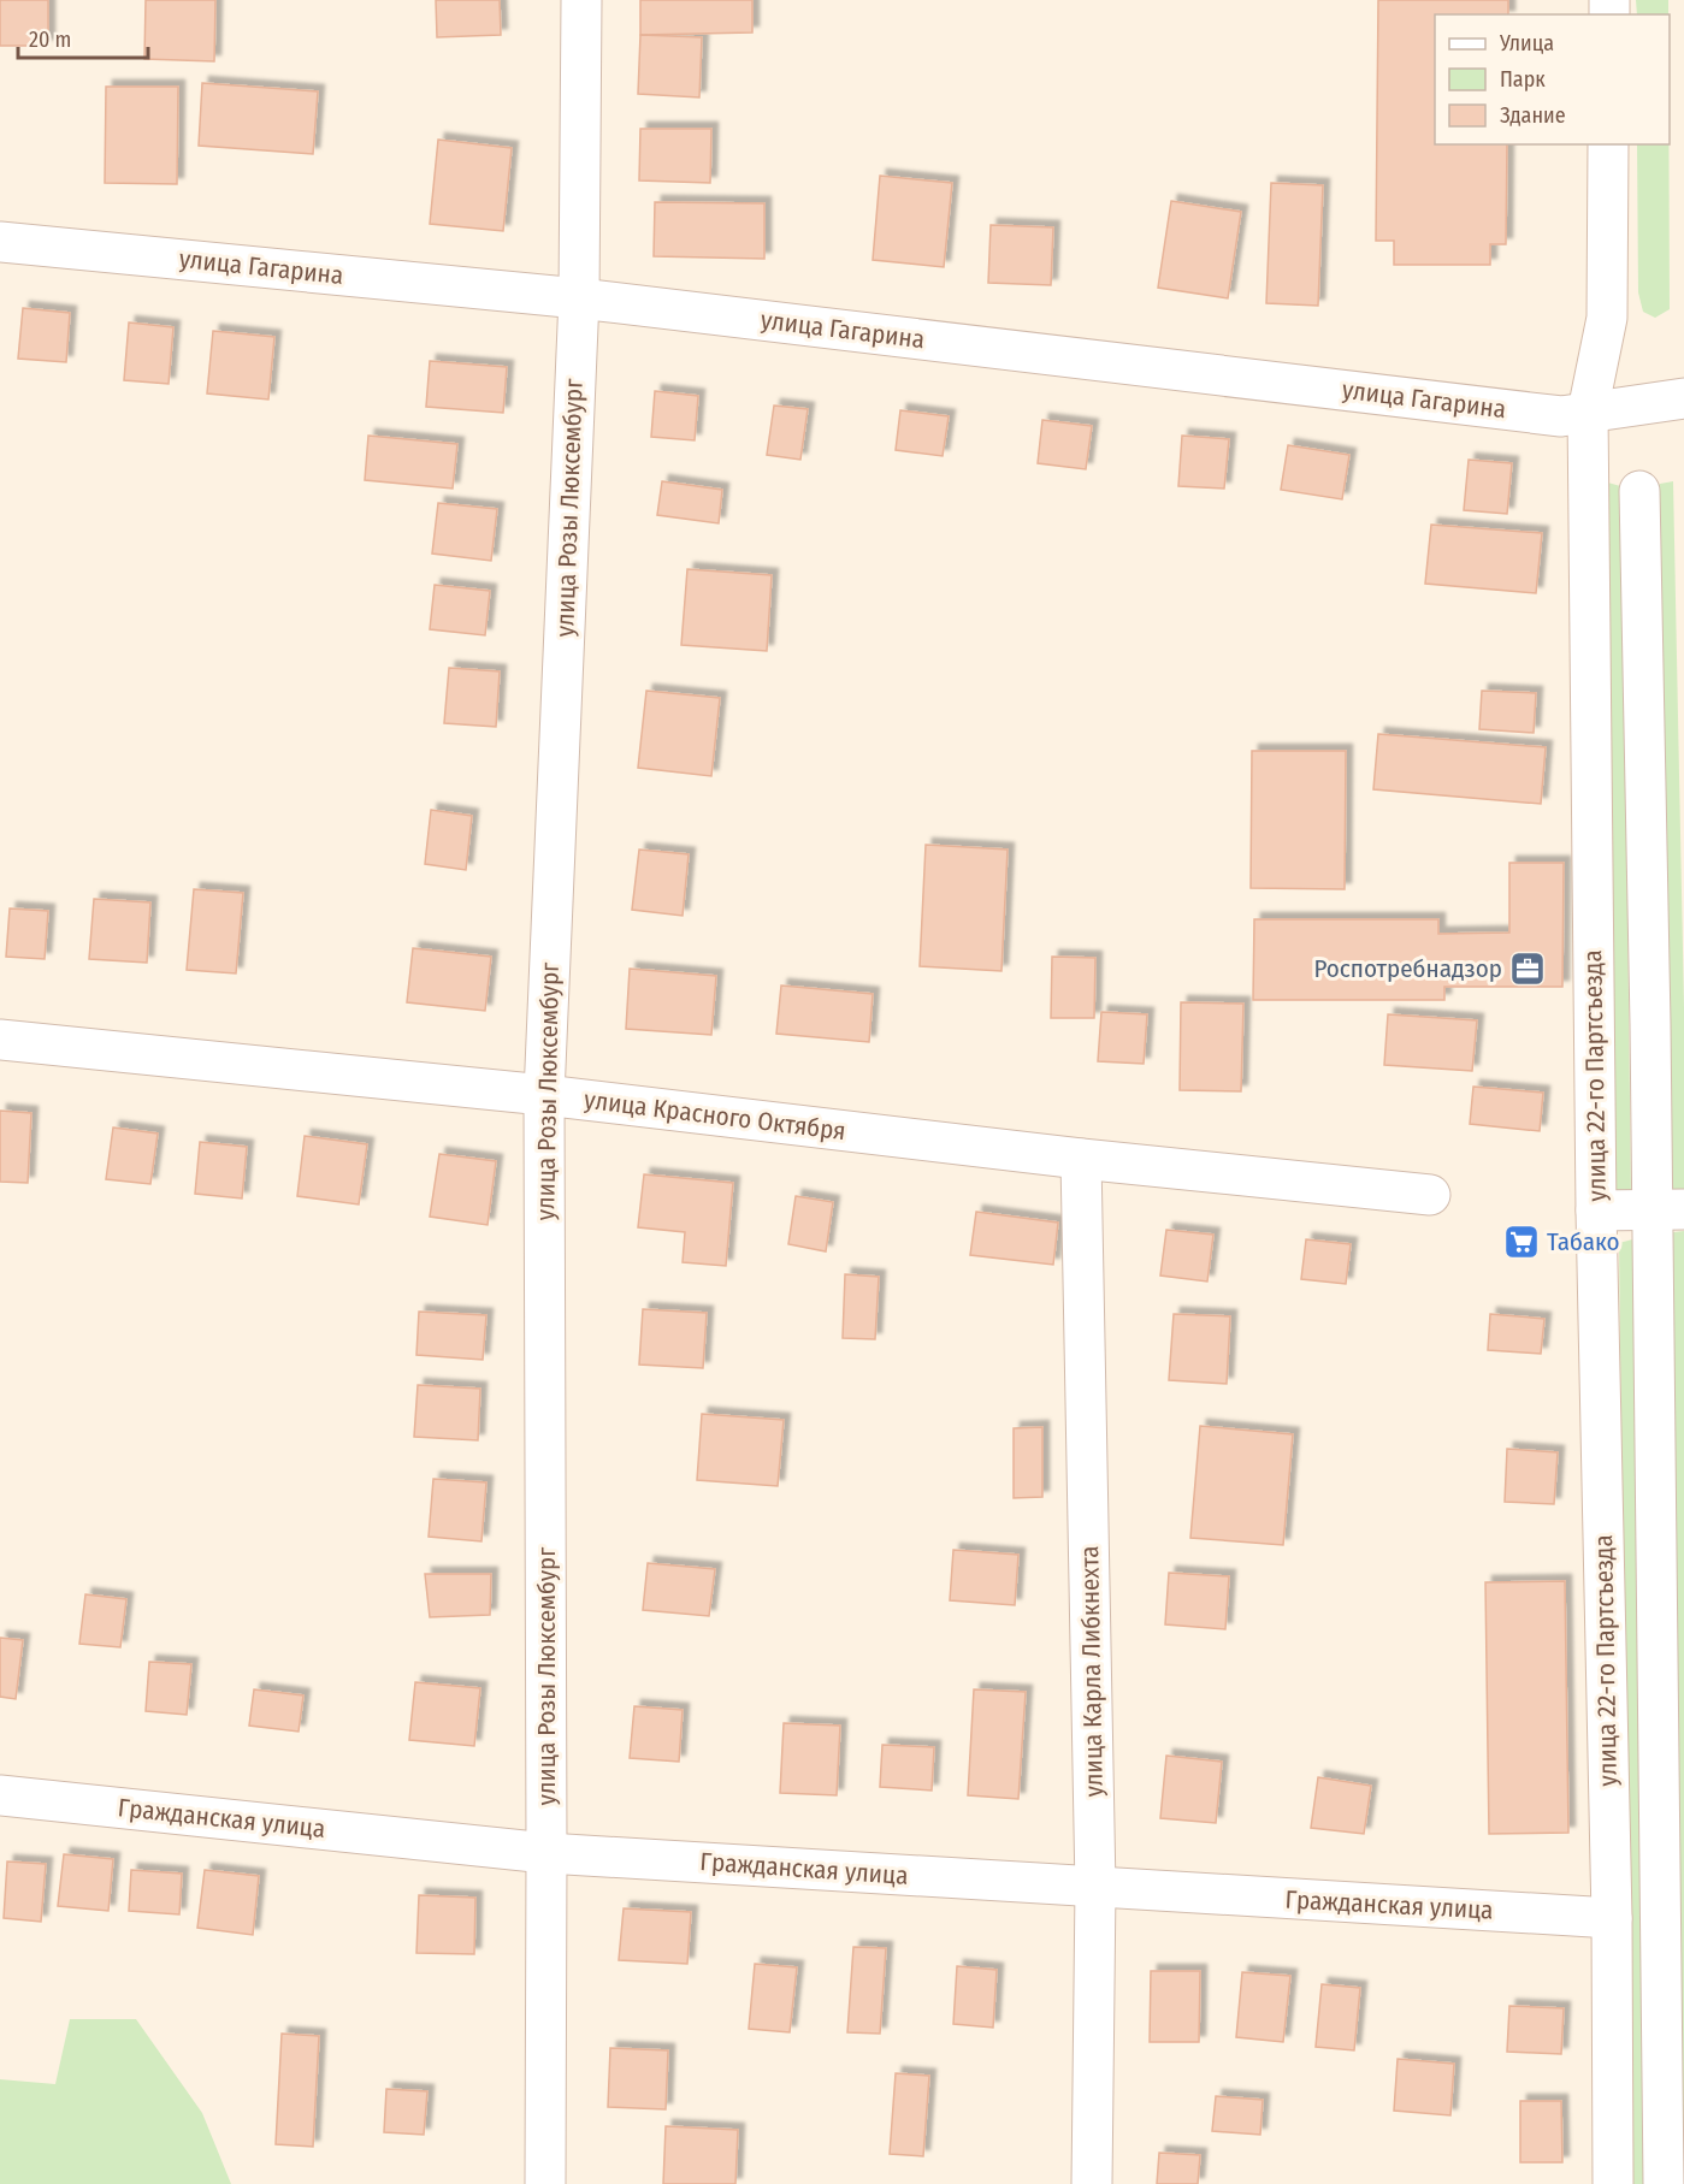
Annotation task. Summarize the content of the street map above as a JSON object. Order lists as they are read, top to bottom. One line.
{"streets":{"street":["улица Гагарина","улица Розы Люксембург","улица 22-го Партсъезда","улица Красного Октября","улица Карла Либкнехта","Гражданская улица"]},"crossings":[["улица Гагарина","улица Розы Люксембург"],["улица Гагарина","улица 22-го Партсъезда"],["улица Розы Люксембург","улица Красного Октября"],["улица Розы Люксембург","Гражданская улица"],["улица 22-го Партсъезда","Гражданская улица"],["улица Красного Октября","улица Карла Либкнехта"],["улица Карла Либкнехта","Гражданская улица"]],"places":{"office":["Роспотребнадзор"],"supermarket":["Табако"]},"legend":["Улица","Парк","Здание"],"scale_bar":"20 m"}
